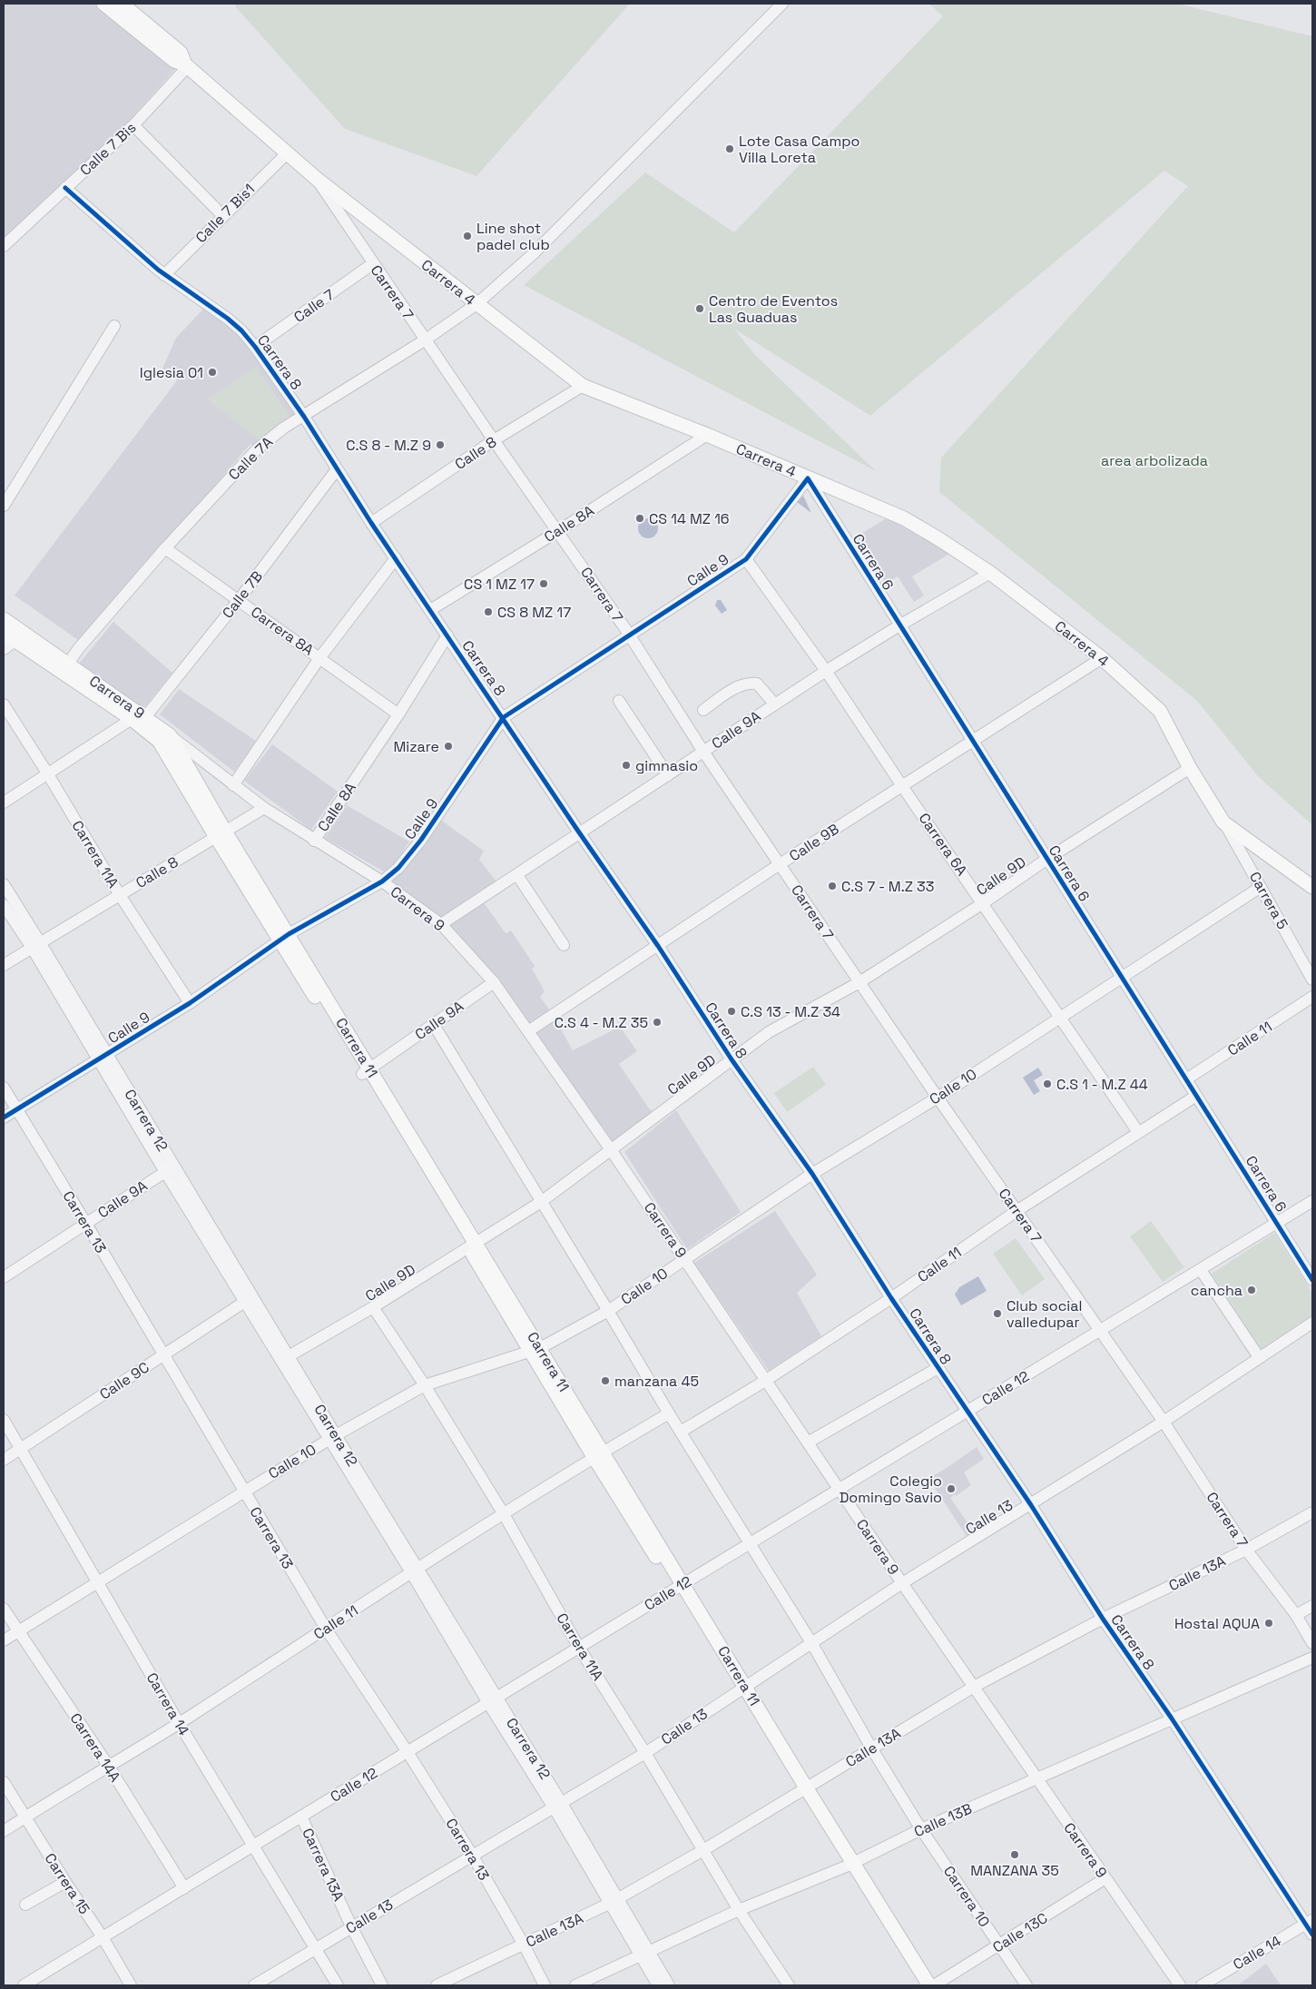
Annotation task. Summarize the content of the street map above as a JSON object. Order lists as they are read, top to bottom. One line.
{"streets":{"main road":["Carrera 4","Carrera 9","Carrera 11"],"street":["Calle 7 Bis","Calle 7 Bis1","Carrera 7","Calle 7","Carrera 8","Calle 8","Calle 7A","Calle 8A","Carrera 6","Calle 9","Calle 7B","Carrera 8A","Calle 9A","Calle 9B","Carrera 6A","Carrera 11A","Calle 9D","Carrera 5","Calle 11","Calle 10","Carrera 12","Carrera 13","Calle 9C","Calle 12","Calle 13","Calle 13A","Carrera 14","Carrera 14A","Calle 13B","Carrera 13A","Carrera 15","Carrera 10","Calle 13C","Calle 14"]},"crossings":[["Calle 7 Bis","Carrera 4"],["Calle 7 Bis","Carrera 8"],["Calle 7 Bis1","Carrera 4"],["Calle 7 Bis1","Carrera 8"],["Carrera 4","Carrera 7"],["Carrera 4","Calle 8"],["Carrera 4","Calle 7A"],["Carrera 4","Calle 8A"],["Carrera 4","Carrera 6"],["Carrera 4","Calle 9"],["Carrera 4","Calle 9A"],["Carrera 4","Calle 9B"],["Carrera 4","Calle 9D"],["Carrera 4","Carrera 5"],["Carrera 7","Calle 7"],["Carrera 7","Calle 8"],["Carrera 7","Calle 7A"],["Carrera 7","Calle 8A"],["Carrera 7","Calle 9"],["Carrera 7","Calle 9A"],["Carrera 7","Calle 9B"],["Carrera 7","Calle 9D"],["Carrera 7","Calle 11"],["Carrera 7","Calle 10"],["Carrera 7","Calle 12"],["Carrera 7","Calle 13"],["Carrera 7","Calle 13A"],["Calle 7","Carrera 8"],["Carrera 8","Calle 8"],["Carrera 8","Calle 7A"],["Carrera 8","Calle 8A"],["Carrera 8","Calle 9"],["Carrera 8","Calle 7B"],["Carrera 8","Calle 9A"],["Carrera 8","Calle 9B"],["Carrera 8","Calle 9D"],["Carrera 8","Calle 11"],["Carrera 8","Calle 10"],["Carrera 8","Calle 12"],["Carrera 8","Calle 13"],["Carrera 8","Calle 13A"],["Carrera 8","Calle 13B"],["Carrera 8","Calle 14"],["Calle 8","Carrera 9"],["Calle 8","Carrera 11A"],["Calle 8","Carrera 11"],["Calle 8","Carrera 12"],["Calle 7A","Carrera 8A"],["Calle 7A","Carrera 9"],["Calle 8A","Carrera 8A"],["Calle 8A","Carrera 9"],["Carrera 6","Calle 9"],["Carrera 6","Calle 9A"],["Carrera 6","Calle 9B"],["Carrera 6","Calle 9D"],["Carrera 6","Calle 11"],["Carrera 6","Calle 10"],["Carrera 6","Calle 12"],["Calle 9","Carrera 9"],["Calle 9","Carrera 6A"],["Calle 9","Carrera 11A"],["Calle 9","Carrera 11"],["Calle 9","Carrera 12"],["Calle 9","Carrera 13"],["Calle 7B","Carrera 8A"],["Calle 7B","Carrera 9"],["Calle 7B","Carrera 11A"],["Carrera 9","Calle 9A"],["Carrera 9","Calle 9B"],["Carrera 9","Calle 9D"],["Carrera 9","Calle 11"],["Carrera 9","Carrera 11"],["Carrera 9","Calle 10"],["Carrera 9","Calle 12"],["Carrera 9","Calle 13"],["Carrera 9","Calle 13A"],["Carrera 9","Calle 13B"],["Carrera 9","Calle 13C"],["Calle 9A","Carrera 6A"],["Calle 9A","Carrera 11"],["Calle 9A","Carrera 12"],["Calle 9A","Carrera 13"],["Calle 9B","Carrera 6A"],["Carrera 6A","Calle 9D"],["Carrera 6A","Calle 11"],["Carrera 6A","Calle 10"],["Carrera 11A","Calle 9D"],["Carrera 11A","Calle 11"],["Carrera 11A","Calle 10"],["Carrera 11A","Calle 12"],["Carrera 11A","Calle 13"],["Carrera 11A","Calle 13A"],["Carrera 11A","Calle 13B"],["Calle 9D","Carrera 11"],["Calle 9D","Carrera 12"],["Carrera 5","Calle 10"],["Calle 11","Carrera 11"],["Calle 11","Carrera 12"],["Calle 11","Carrera 13"],["Calle 11","Carrera 14"],["Calle 11","Carrera 14A"],["Calle 11","Carrera 15"],["Carrera 11","Calle 10"],["Carrera 11","Calle 12"],["Carrera 11","Calle 13"],["Carrera 11","Calle 13A"],["Carrera 11","Calle 13B"],["Calle 10","Carrera 12"],["Calle 10","Carrera 13"],["Calle 10","Carrera 14"],["Calle 10","Carrera 14A"],["Carrera 12","Calle 9C"],["Carrera 12","Calle 12"],["Carrera 12","Calle 13"],["Carrera 12","Calle 13A"],["Carrera 12","Calle 13B"],["Carrera 13","Calle 9C"],["Carrera 13","Calle 12"],["Carrera 13","Calle 13"],["Carrera 13","Calle 13A"],["Calle 9C","Carrera 14"],["Calle 12","Carrera 14"],["Calle 12","Carrera 14A"],["Calle 12","Carrera 13A"],["Calle 12","Carrera 15"],["Calle 13","Carrera 14"],["Calle 13","Carrera 13A"],["Calle 13B","Carrera 10"],["Carrera 10","Calle 13C"]],"parks":["area arbolizada"],"places":["Lote Casa Campo Villa Loreta","Line shot padel club","Centro de Eventos Las Guaduas","Iglesia 01","C.S 8 - M.Z 9","CS 14 MZ 16","CS 1 MZ 17","CS 8 MZ 17","Mizare","gimnasio","C.S 7 - M.Z 33","C.S 13 - M.Z 34","C.S 4 - M.Z 35","C.S 1 - M.Z 44","cancha","Club social valledupar","manzana 45","Colegio Domingo Savio","Hostal AQUA","MANZANA 35"]}
